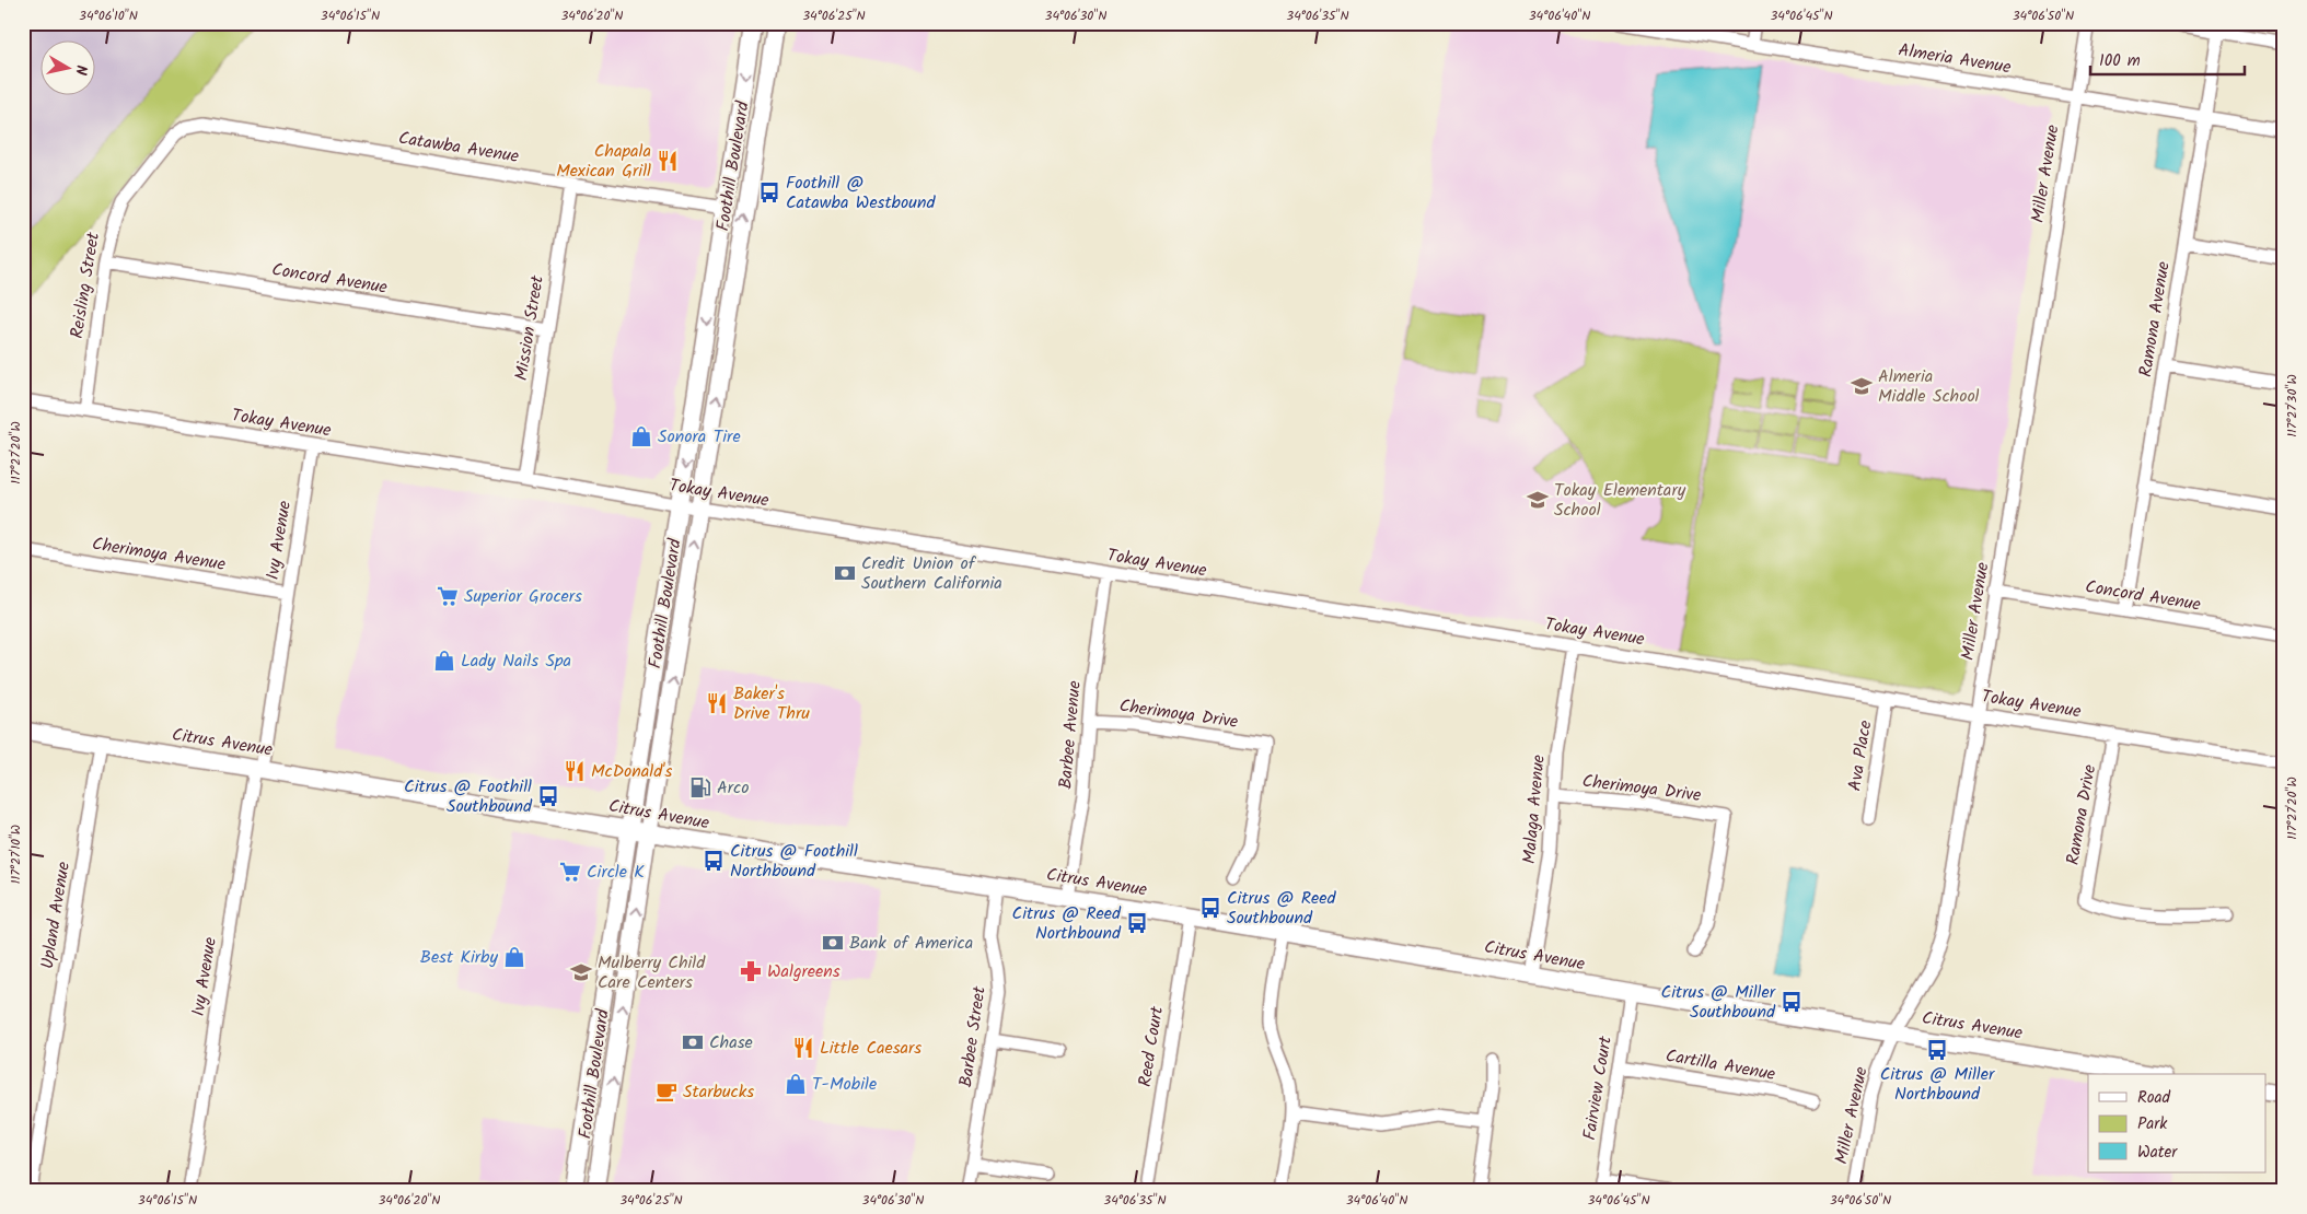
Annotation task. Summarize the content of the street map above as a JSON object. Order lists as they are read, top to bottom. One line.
{"streets":{"main road":["Foothill Boulevard","Citrus Avenue"],"street":["Almeria Avenue","Catawba Avenue","Miller Avenue","Concord Avenue","Reisling Street","Ramona Avenue","Mission Street","Tokay Avenue","Ivy Avenue","Cherimoya Avenue","Cherimoya Drive","Barbee Avenue","Ava Place","Malaga Avenue","Ramona Drive","Upland Avenue","Barbee Street","Reed Court","Cartilla Avenue","Fairview Court"]},"crossings":[["Almeria Avenue","Miller Avenue"],["Almeria Avenue","Ramona Avenue"],["Catawba Avenue","Foothill Boulevard"],["Catawba Avenue","Reisling Street"],["Catawba Avenue","Mission Street"],["Foothill Boulevard","Tokay Avenue"],["Foothill Boulevard","Citrus Avenue"],["Miller Avenue","Concord Avenue"],["Miller Avenue","Tokay Avenue"],["Miller Avenue","Citrus Avenue"],["Concord Avenue","Reisling Street"],["Concord Avenue","Ramona Avenue"],["Concord Avenue","Mission Street"],["Reisling Street","Tokay Avenue"],["Mission Street","Tokay Avenue"],["Tokay Avenue","Ivy Avenue"],["Tokay Avenue","Barbee Avenue"],["Tokay Avenue","Ava Place"],["Tokay Avenue","Malaga Avenue"],["Tokay Avenue","Ramona Drive"],["Ivy Avenue","Cherimoya Avenue"],["Ivy Avenue","Citrus Avenue"],["Cherimoya Drive","Barbee Avenue"],["Cherimoya Drive","Malaga Avenue"],["Barbee Avenue","Citrus Avenue"],["Citrus Avenue","Malaga Avenue"],["Citrus Avenue","Upland Avenue"],["Citrus Avenue","Barbee Street"],["Citrus Avenue","Reed Court"],["Citrus Avenue","Fairview Court"],["Cartilla Avenue","Fairview Court"]],"places":{"restaurant":["Chapala Mexican Grill","Baker's Drive Thru","McDonald's","Little Caesars"],"bus stop":["Foothill @ Catawba Westbound","Citrus @ Foothill Southbound","Citrus @ Foothill Northbound","Citrus @ Reed Southbound","Citrus @ Reed Northbound","Citrus @ Miller Southbound","Citrus @ Miller Northbound"],"school or university":["Almeria Middle School","Tokay Elementary School","Mulberry Child Care Centers"],"shop":["Sonora Tire","Lady Nails Spa","Best Kirby","T-Mobile"],"bank":["Credit Union of Southern California","Bank of America","Chase"],"supermarket":["Superior Grocers","Circle K"],"fuel station":["Arco"],"pharmacy":["Walgreens"],"cafe":["Starbucks"]},"legend":["Road","Park","Water"],"scale_bar":"100 m","north":"right","coordinates":["34°06'10\"N","34°06'15\"N","34°06'20\"N","34°06'25\"N","34°06'30\"N","34°06'35\"N","34°06'40\"N","34°06'45\"N","34°06'50\"N","117°27'30\"W","117°27'20\"W","117°27'10\"W"]}
